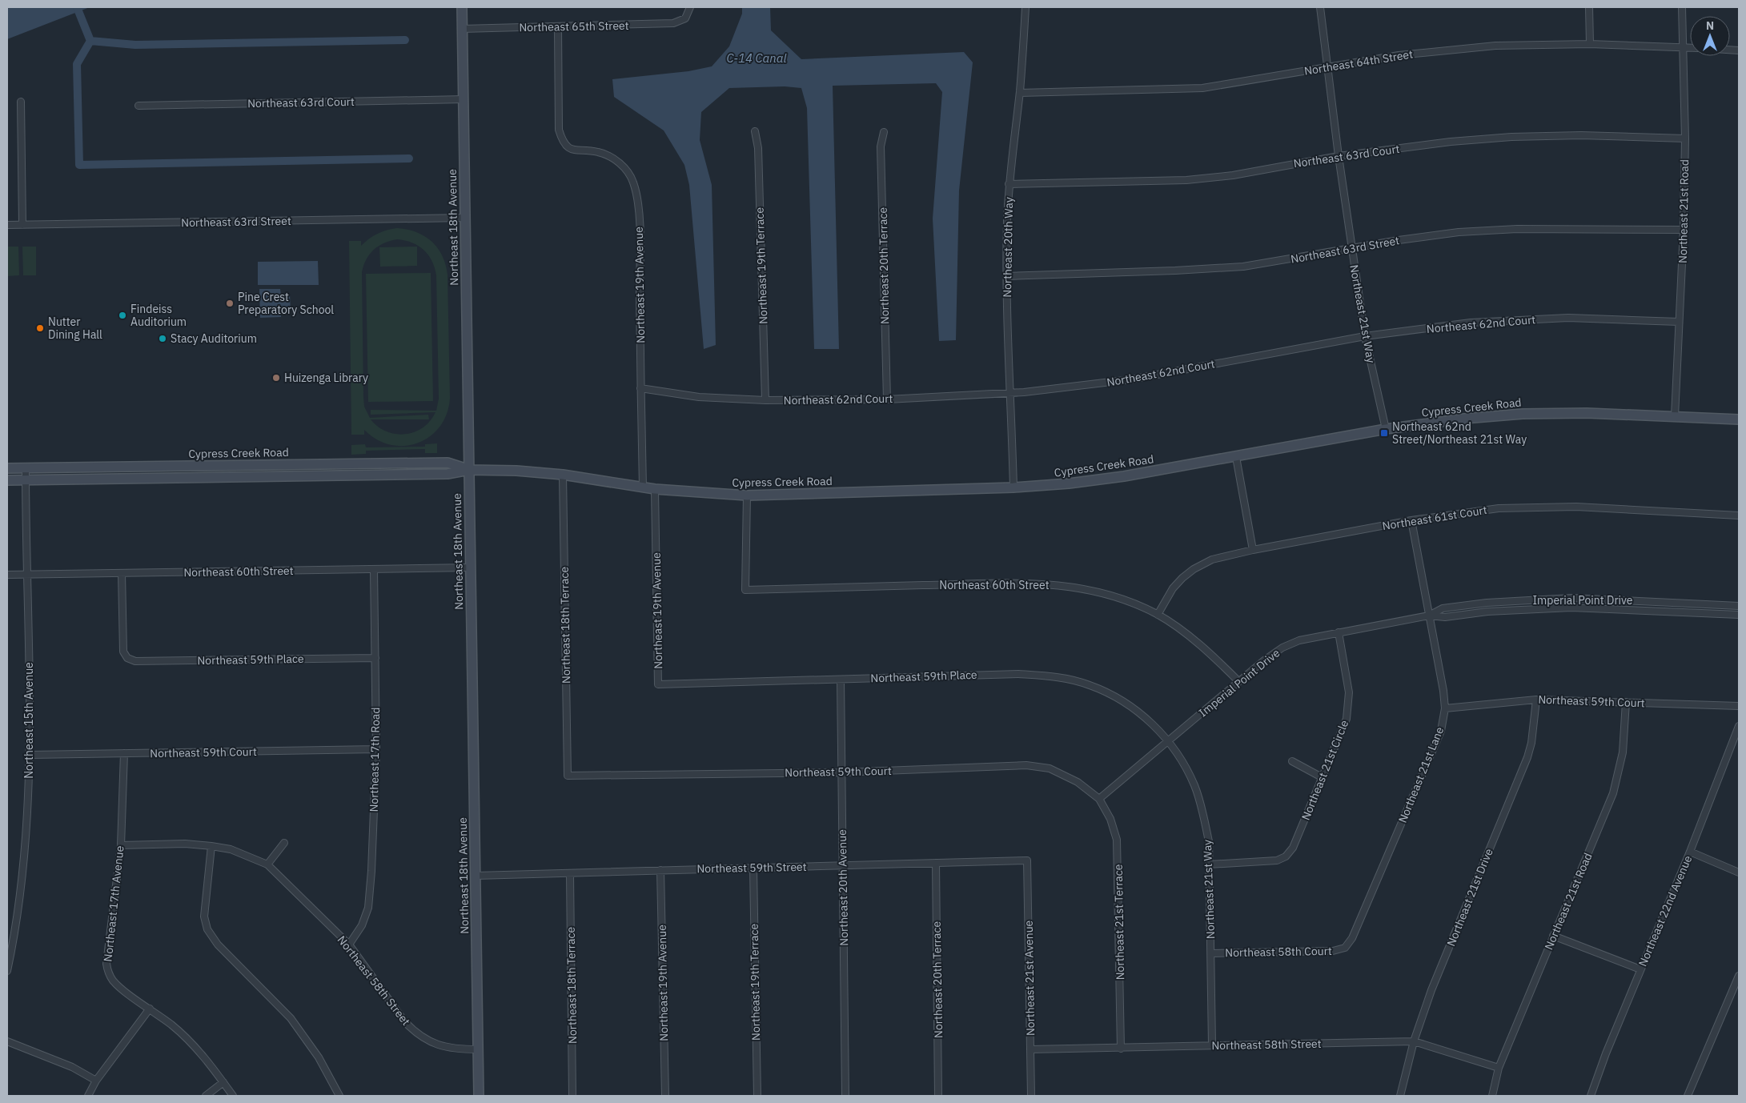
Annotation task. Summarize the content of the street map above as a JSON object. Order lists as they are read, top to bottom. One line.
{"streets":{"street":["Northeast 65th Street","Northeast 64th Street","Northeast 63rd Court","Northeast 21st Road","Northeast 63rd Street","Northeast 18th Avenue","Northeast 20th Way","Northeast 19th Terrace","Northeast 20th Terrace","Northeast 19th Avenue","Northeast 21st Way","Northeast 62nd Court","Cypress Creek Road","Northeast 61st Court","Northeast 60th Street","Imperial Point Drive","Northeast 18th Terrace","Northeast 59th Place","Northeast 59th Court","Northeast 15th Avenue","Northeast 17th Road","Northeast 21st Circle","Northeast 21st Lane","Northeast 59th Street","Northeast 20th Avenue","Northeast 21st Drive","Northeast 17th Avenue","Northeast 22nd Avenue","Northeast 21st Terrace","Northeast 58th Court","Northeast 21st Avenue","Northeast 58th Street"]},"crossings":[["Northeast 65th Street","Northeast 18th Avenue"],["Northeast 65th Street","Northeast 19th Avenue"],["Northeast 64th Street","Northeast 21st Road"],["Northeast 64th Street","Northeast 20th Way"],["Northeast 64th Street","Northeast 21st Way"],["Northeast 63rd Court","Northeast 21st Road"],["Northeast 63rd Court","Northeast 18th Avenue"],["Northeast 63rd Court","Northeast 20th Way"],["Northeast 63rd Court","Northeast 21st Way"],["Northeast 21st Road","Northeast 63rd Street"],["Northeast 21st Road","Northeast 62nd Court"],["Northeast 21st Road","Cypress Creek Road"],["Northeast 21st Road","Northeast 59th Court"],["Northeast 21st Road","Northeast 58th Street"],["Northeast 63rd Street","Northeast 18th Avenue"],["Northeast 63rd Street","Northeast 20th Way"],["Northeast 63rd Street","Northeast 21st Way"],["Northeast 18th Avenue","Cypress Creek Road"],["Northeast 18th Avenue","Northeast 60th Street"],["Northeast 18th Avenue","Northeast 59th Street"],["Northeast 18th Avenue","Northeast 58th Street"],["Northeast 20th Way","Northeast 62nd Court"],["Northeast 20th Way","Cypress Creek Road"],["Northeast 19th Terrace","Northeast 62nd Court"],["Northeast 19th Terrace","Northeast 59th Street"],["Northeast 20th Terrace","Northeast 62nd Court"],["Northeast 20th Terrace","Northeast 59th Street"],["Northeast 19th Avenue","Northeast 62nd Court"],["Northeast 19th Avenue","Cypress Creek Road"],["Northeast 19th Avenue","Northeast 59th Place"],["Northeast 19th Avenue","Northeast 59th Street"],["Northeast 21st Way","Northeast 62nd Court"],["Northeast 21st Way","Cypress Creek Road"],["Northeast 21st Way","Imperial Point Drive"],["Northeast 21st Way","Northeast 59th Place"],["Northeast 21st Way","Northeast 21st Circle"],["Northeast 21st Way","Northeast 58th Court"],["Northeast 21st Way","Northeast 58th Street"],["Cypress Creek Road","Northeast 60th Street"],["Cypress Creek Road","Northeast 18th Terrace"],["Cypress Creek Road","Northeast 15th Avenue"],["Northeast 61st Court","Northeast 60th Street"],["Northeast 61st Court","Northeast 21st Lane"],["Northeast 60th Street","Imperial Point Drive"],["Northeast 60th Street","Northeast 59th Place"],["Northeast 60th Street","Northeast 15th Avenue"],["Northeast 60th Street","Northeast 17th Road"],["Imperial Point Drive","Northeast 59th Place"],["Imperial Point Drive","Northeast 59th Court"],["Imperial Point Drive","Northeast 21st Circle"],["Imperial Point Drive","Northeast 21st Lane"],["Imperial Point Drive","Northeast 21st Terrace"],["Northeast 18th Terrace","Northeast 59th Court"],["Northeast 18th Terrace","Northeast 59th Street"],["Northeast 59th Place","Northeast 17th Road"],["Northeast 59th Place","Northeast 20th Avenue"],["Northeast 59th Court","Northeast 15th Avenue"],["Northeast 59th Court","Northeast 17th Road"],["Northeast 59th Court","Northeast 21st Lane"],["Northeast 59th Court","Northeast 20th Avenue"],["Northeast 59th Court","Northeast 21st Drive"],["Northeast 59th Court","Northeast 17th Avenue"],["Northeast 59th Court","Northeast 21st Terrace"],["Northeast 17th Road","Northeast 58th Street"],["Northeast 21st Lane","Northeast 58th Court"],["Northeast 59th Street","Northeast 20th Avenue"],["Northeast 59th Street","Northeast 21st Avenue"],["Northeast 21st Drive","Northeast 58th Street"],["Northeast 17th Avenue","Northeast 58th Street"],["Northeast 21st Terrace","Northeast 58th Street"],["Northeast 21st Avenue","Northeast 58th Street"]],"water":["C-14 Canal"],"places":{"other":["Pine Crest Preparatory School","Findeiss Auditorium","Nutter Dining Hall","Stacy Auditorium","Huizenga Library"],"transit":["Northeast 62nd Street/Northeast 21st Way"]},"north":"top"}
